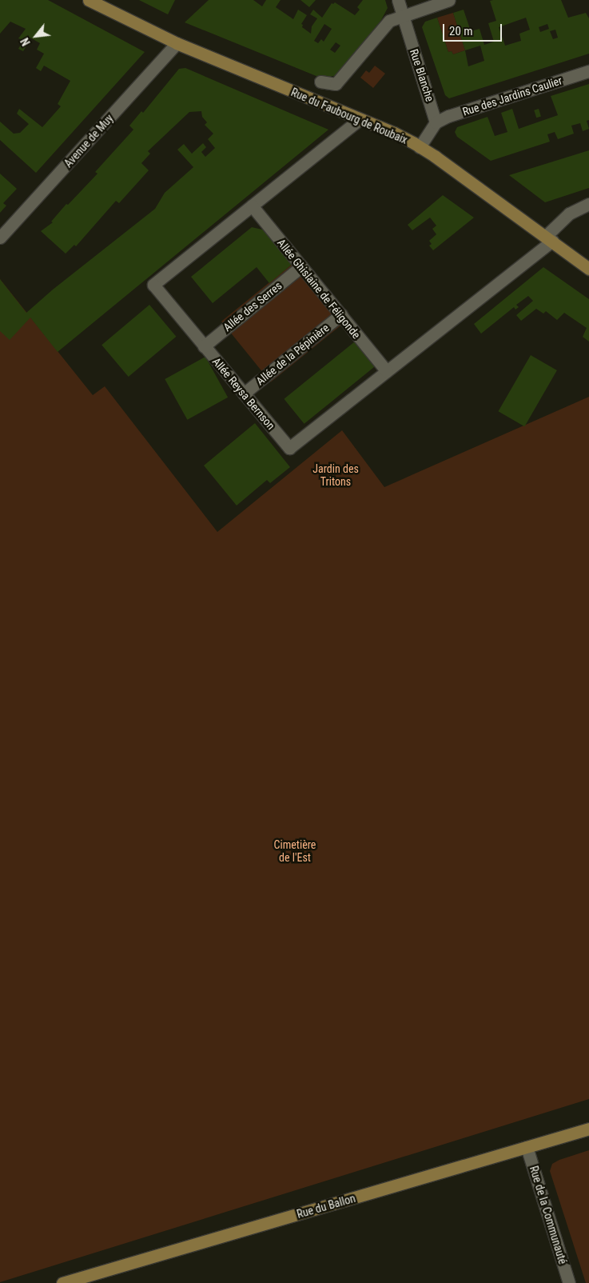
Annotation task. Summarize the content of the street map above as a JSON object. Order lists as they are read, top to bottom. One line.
{"streets":{"main road":["Rue du Faubourg de Roubaix","Rue du Ballon"],"street":["Rue Blanche","Rue des Jardins Caulier","Avenue de Muy","Allée Ghislaine de Féligonde","Allée des Serres","Allée de la Pépinière","Allée Reysa Bernson","Rue de la Communauté"]},"crossings":[["Rue Blanche","Rue des Jardins Caulier"],["Rue du Faubourg de Roubaix","Avenue de Muy"],["Rue du Faubourg de Roubaix","Allée Reysa Bernson"],["Allée Ghislaine de Féligonde","Allée des Serres"],["Allée Ghislaine de Féligonde","Allée de la Pépinière"],["Allée Ghislaine de Féligonde","Allée Reysa Bernson"],["Allée des Serres","Allée Reysa Bernson"],["Allée de la Pépinière","Allée Reysa Bernson"],["Rue du Ballon","Rue de la Communauté"]],"parks":["Jardin des Tritons","Cimetière de l'Est"],"scale_bar":"20 m","north":"bottom left"}
